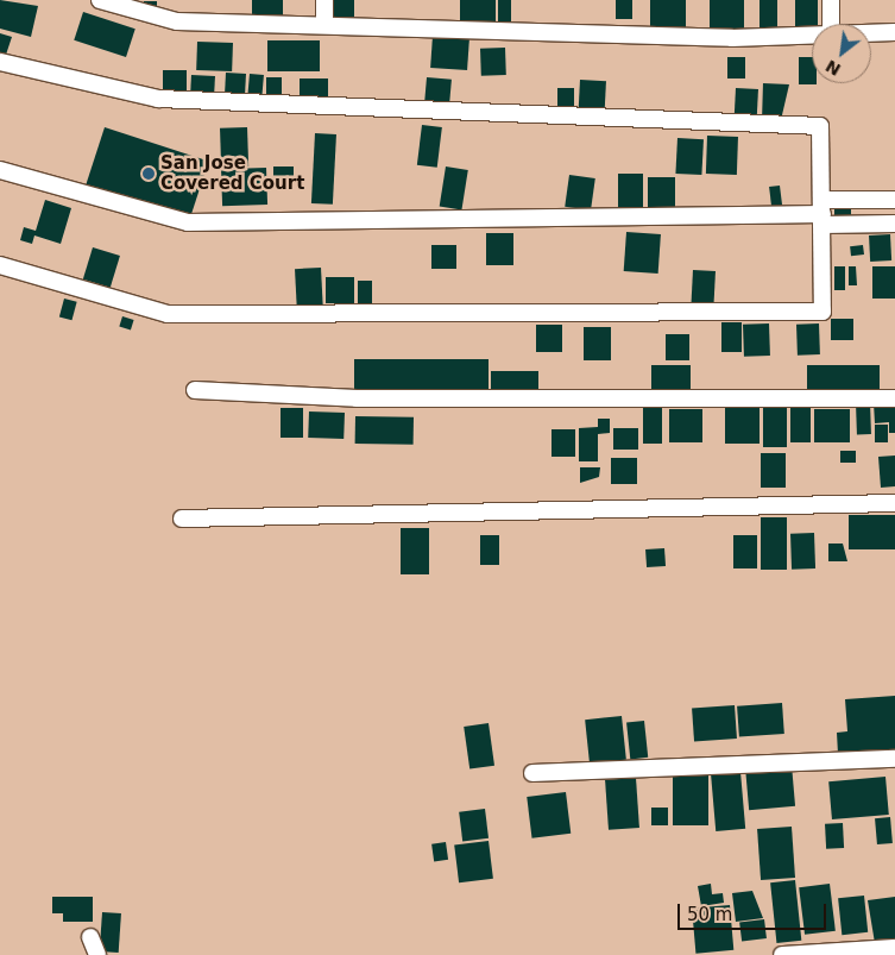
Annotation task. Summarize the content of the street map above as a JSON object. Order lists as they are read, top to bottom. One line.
{"places":["San Jose Covered Court"],"scale_bar":"50 m","north":"bottom left"}
